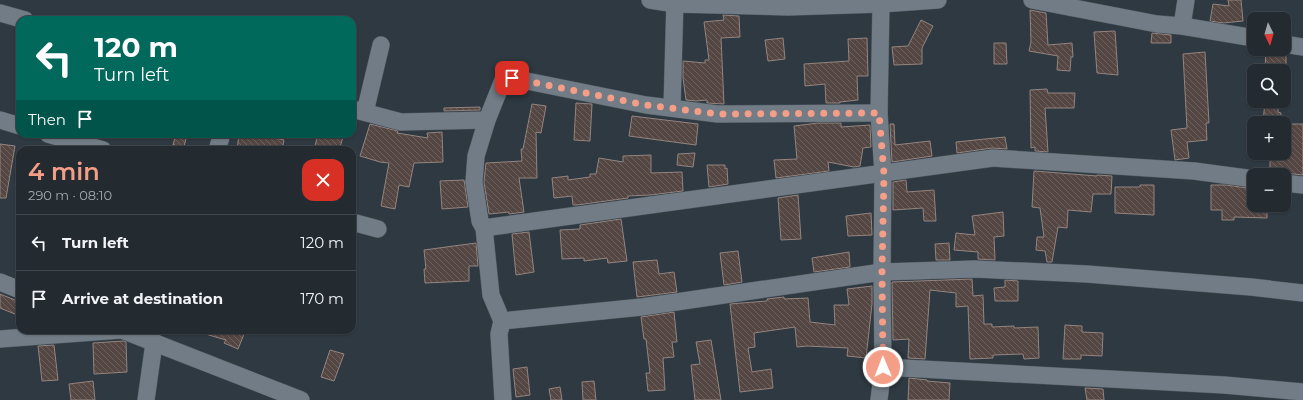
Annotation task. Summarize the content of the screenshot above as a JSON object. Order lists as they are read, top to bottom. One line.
{"north":"bottom","page":{"map_buttons":["+","−"],"turn":["120 m","Turn left"],"then":"Then","heading":["4 min","290 m · 08:10"],"list":[{"name":"Turn left","value":"120 m"},{"name":"Arrive at destination","value":"170 m"}]}}
